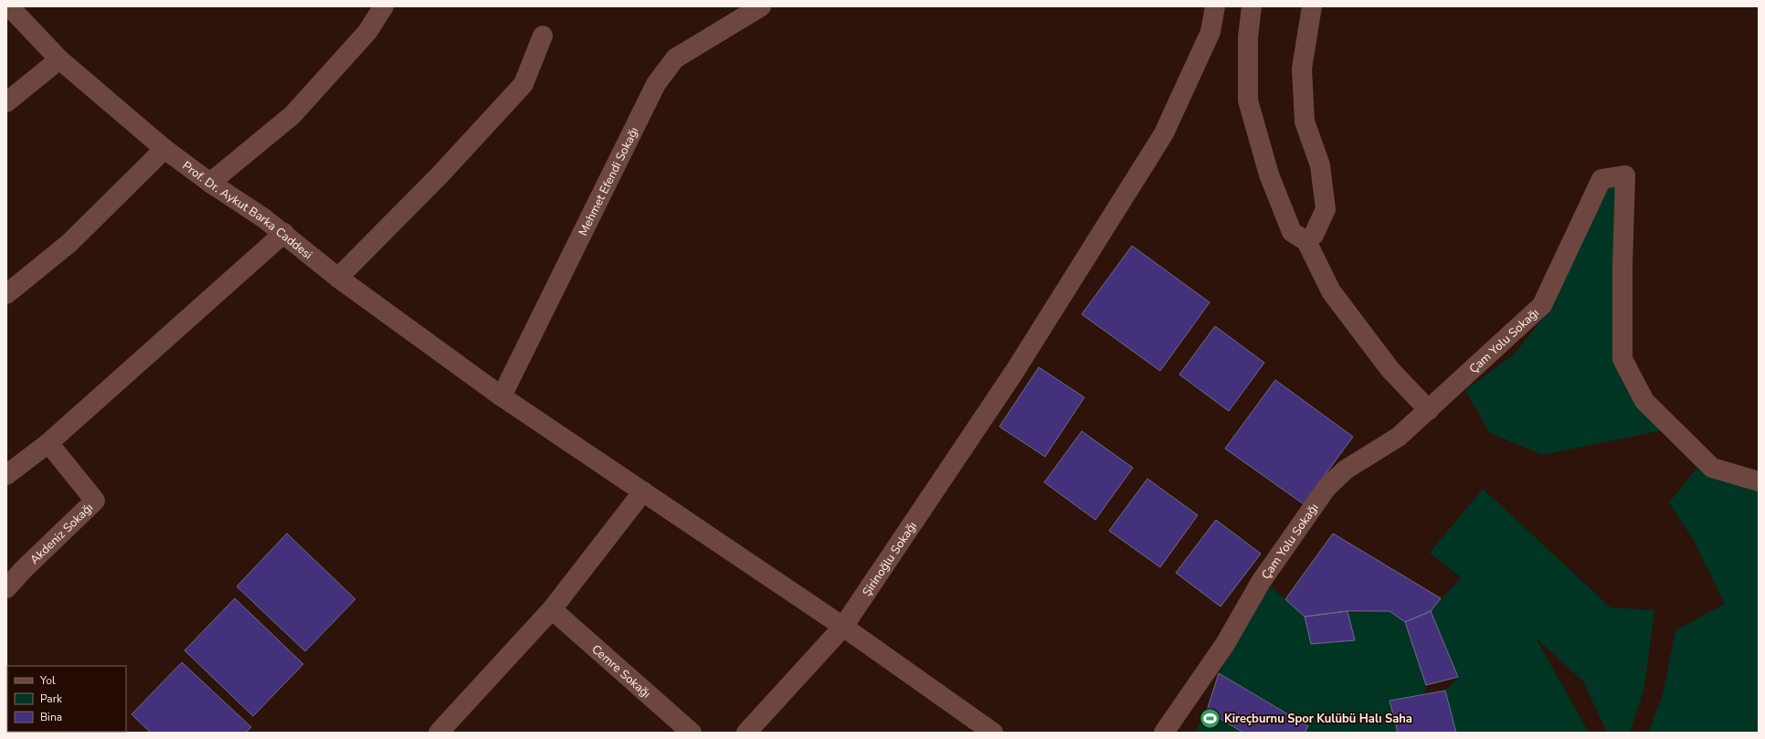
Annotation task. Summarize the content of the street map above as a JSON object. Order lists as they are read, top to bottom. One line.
{"streets":{"street":["Mehmet Efendi Sokağı","Prof. Dr. Aykut Barka Caddesi","Çam Yolu Sokağı","Akdeniz Sokağı","Şirinoğlu Sokağı","Cemre Sokağı"]},"crossings":[["Mehmet Efendi Sokağı","Prof. Dr. Aykut Barka Caddesi"],["Prof. Dr. Aykut Barka Caddesi","Şirinoğlu Sokağı"]],"places":{"sports":["Kireçburnu Spor Kulübü Halı Saha"]},"legend":["Yol","Park","Bina"]}
